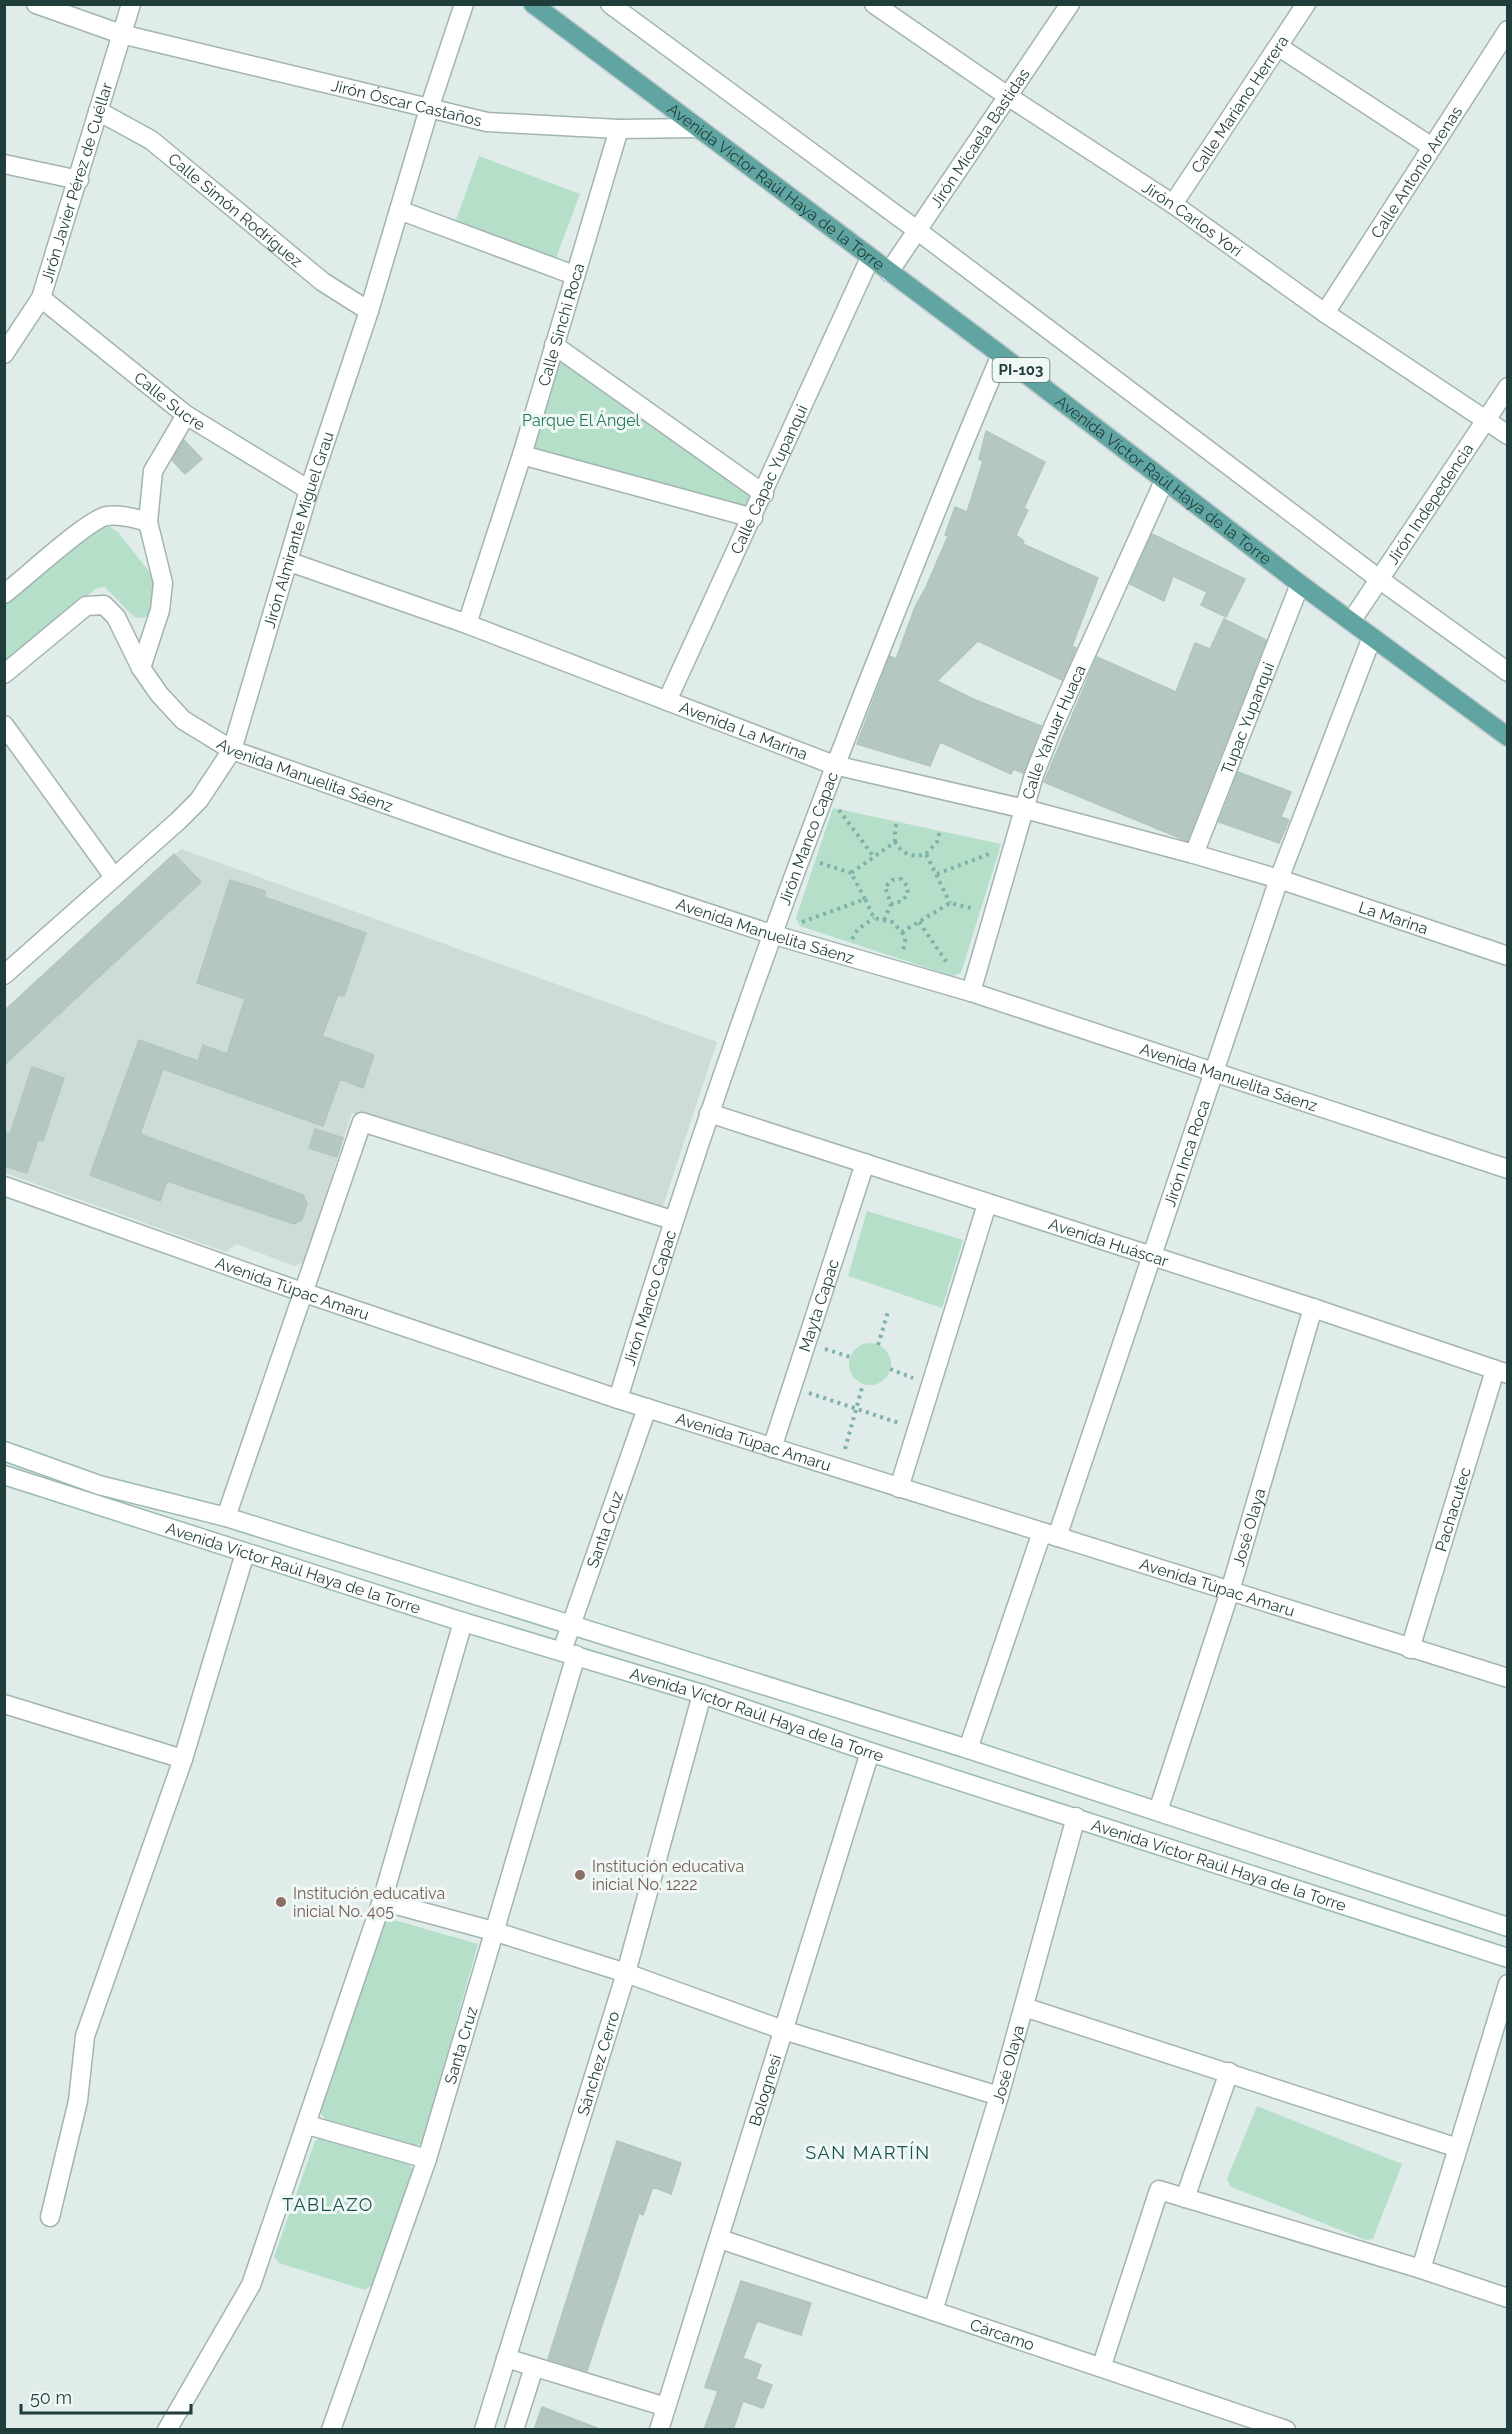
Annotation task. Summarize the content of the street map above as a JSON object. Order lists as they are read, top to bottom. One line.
{"streets":{"main road":["Avenida Víctor Raúl Haya de la Torre","PI-103"],"street":["Jirón Óscar Castaños","Calle Mariano Herrera","Jirón Micaela Bastidas","Calle Antonio Arenas","Jirón Javier Pérez de Cuéllar","Calle Simón Rodríguez","Jirón Carlos Yori","Calle Sinchi Roca","Calle Sucre","Calle Capac Yupanqui","Jirón Indepedencia","Jirón Almirante Miguel Grau","Tupac Yupanqui","Avenida La Marina","Calle Yahuar Huaca","Avenida Manuelita Sáenz","Jirón Manco Capac","La Marina","Jirón Inca Roca","Avenida Huáscar","Avenida Túpac Amaru","Mayta Capac","Pachacutec","José Olaya","Santa Cruz","Sánchez Cerro","Bolognesi","Cárcamo"]},"crossings":[["Jirón Óscar Castaños","Jirón Javier Pérez de Cuéllar"],["Jirón Óscar Castaños","Avenida Víctor Raúl Haya de la Torre"],["Jirón Óscar Castaños","Calle Sinchi Roca"],["Jirón Óscar Castaños","Jirón Almirante Miguel Grau"],["Calle Mariano Herrera","Jirón Carlos Yori"],["Jirón Micaela Bastidas","Avenida Víctor Raúl Haya de la Torre"],["Jirón Micaela Bastidas","Jirón Carlos Yori"],["Calle Antonio Arenas","Jirón Carlos Yori"],["Jirón Javier Pérez de Cuéllar","Calle Simón Rodríguez"],["Jirón Javier Pérez de Cuéllar","Calle Sucre"],["Avenida Víctor Raúl Haya de la Torre","Calle Capac Yupanqui"],["Avenida Víctor Raúl Haya de la Torre","Jirón Indepedencia"],["Avenida Víctor Raúl Haya de la Torre","Tupac Yupanqui"],["Avenida Víctor Raúl Haya de la Torre","Calle Yahuar Huaca"],["Avenida Víctor Raúl Haya de la Torre","Jirón Manco Capac"],["Avenida Víctor Raúl Haya de la Torre","Jirón Inca Roca"],["Avenida Víctor Raúl Haya de la Torre","José Olaya"],["Avenida Víctor Raúl Haya de la Torre","Santa Cruz"],["Avenida Víctor Raúl Haya de la Torre","Sánchez Cerro"],["Avenida Víctor Raúl Haya de la Torre","Bolognesi"],["Calle Simón Rodríguez","Jirón Almirante Miguel Grau"],["Jirón Carlos Yori","Jirón Indepedencia"],["Calle Sinchi Roca","Avenida La Marina"],["Calle Sucre","Jirón Almirante Miguel Grau"],["Calle Capac Yupanqui","Avenida La Marina"],["Jirón Almirante Miguel Grau","Avenida La Marina"],["Jirón Almirante Miguel Grau","Avenida Manuelita Sáenz"],["Tupac Yupanqui","Avenida La Marina"],["Avenida La Marina","Calle Yahuar Huaca"],["Avenida La Marina","Jirón Manco Capac"],["Avenida La Marina","La Marina"],["Avenida La Marina","Jirón Inca Roca"],["Calle Yahuar Huaca","Avenida Manuelita Sáenz"],["Avenida Manuelita Sáenz","Jirón Manco Capac"],["Avenida Manuelita Sáenz","Jirón Inca Roca"],["Jirón Manco Capac","Avenida Huáscar"],["Jirón Manco Capac","Avenida Túpac Amaru"],["La Marina","Jirón Inca Roca"],["Jirón Inca Roca","Avenida Huáscar"],["Jirón Inca Roca","Avenida Túpac Amaru"],["Avenida Huáscar","Mayta Capac"],["Avenida Huáscar","Pachacutec"],["Avenida Huáscar","José Olaya"],["Avenida Túpac Amaru","Mayta Capac"],["Avenida Túpac Amaru","Pachacutec"],["Avenida Túpac Amaru","José Olaya"],["Avenida Túpac Amaru","Santa Cruz"],["José Olaya","Cárcamo"],["Bolognesi","Cárcamo"]],"districts":["SAN MARTÍN","TABLAZO"],"parks":["Parque El Ángel"],"places":["Institución educativa inicial No. 1222","Institución educativa inicial No. 405"],"scale_bar":"50 m"}
